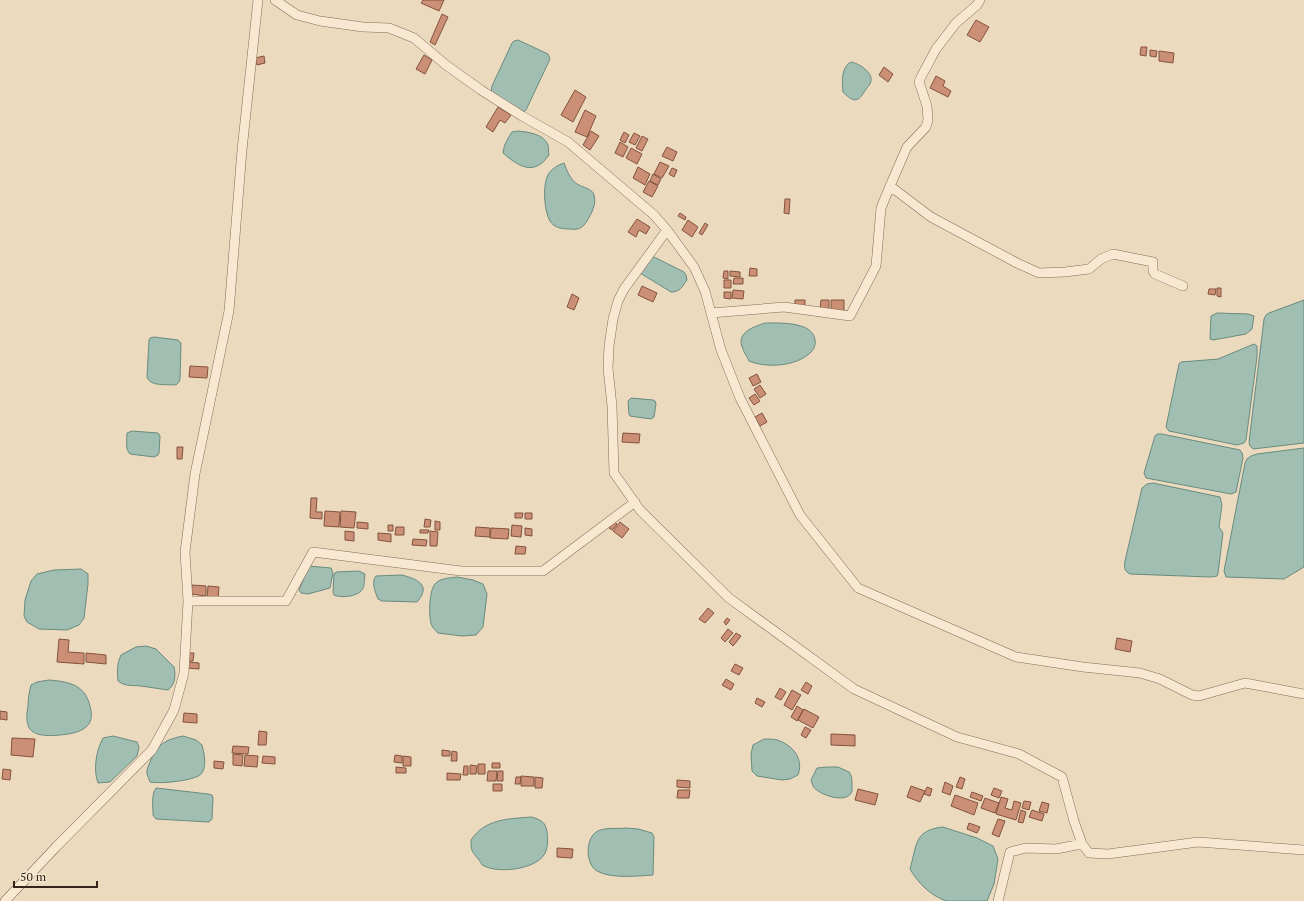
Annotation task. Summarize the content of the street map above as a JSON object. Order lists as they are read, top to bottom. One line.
{"scale_bar":"50 m"}
